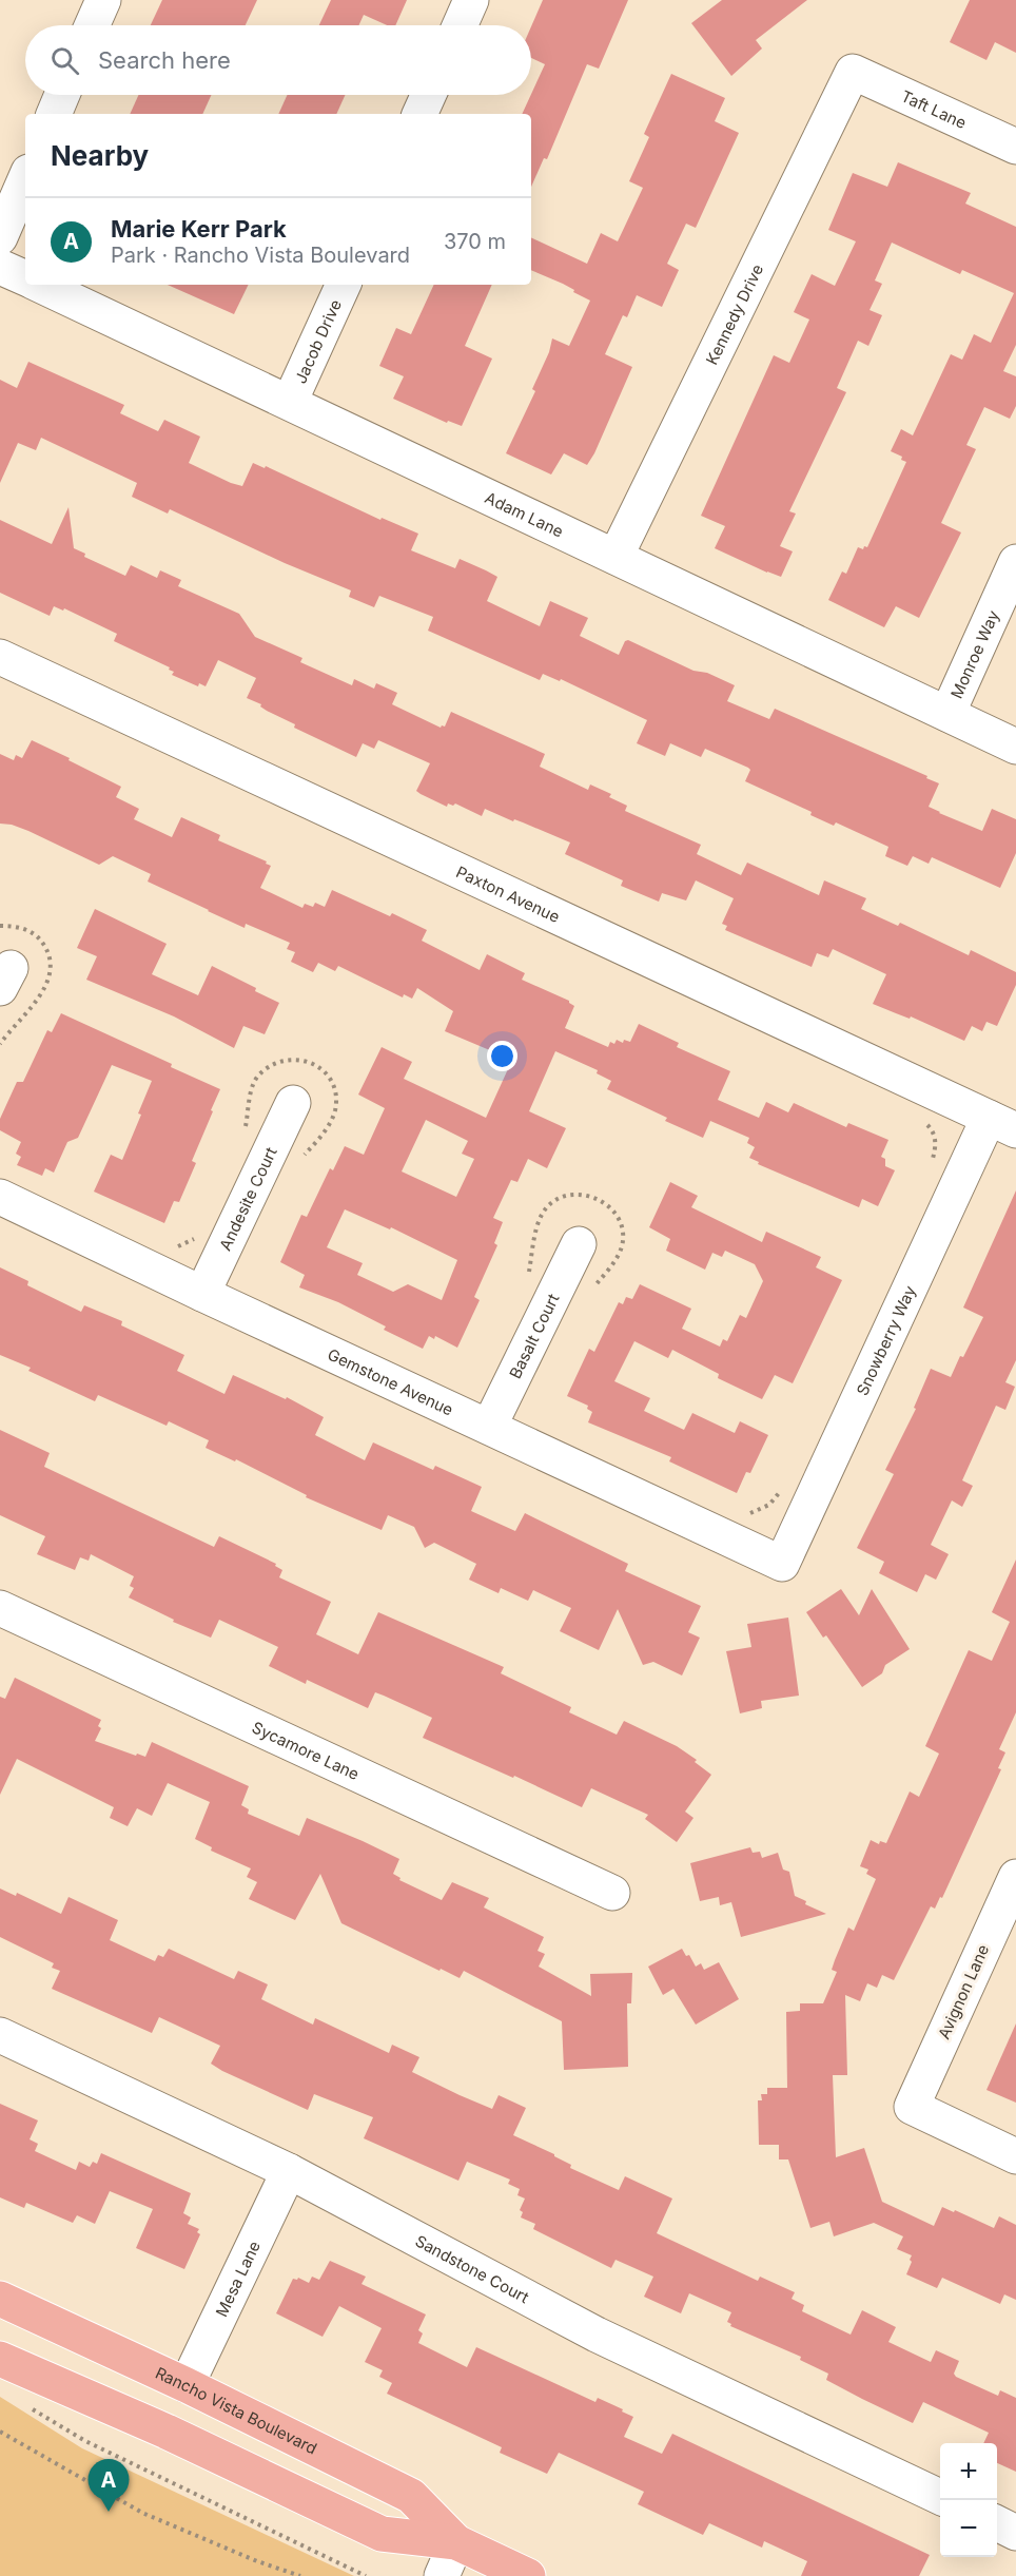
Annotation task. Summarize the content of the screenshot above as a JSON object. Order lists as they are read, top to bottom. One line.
{"streets":{"main road":["Rancho Vista Boulevard"],"street":["Taft Lane","Kennedy Drive","Jacob Drive","Adam Lane","Monroe Way","Paxton Avenue","Andesite Court","Basalt Court","Snowberry Way","Gemstone Avenue","Sycamore Lane","Avignon Lane","Sandstone Court","Mesa Lane"]},"crossings":[["Taft Lane","Kennedy Drive"],["Kennedy Drive","Adam Lane"],["Jacob Drive","Adam Lane"],["Adam Lane","Monroe Way"],["Paxton Avenue","Snowberry Way"],["Andesite Court","Gemstone Avenue"],["Basalt Court","Gemstone Avenue"],["Snowberry Way","Gemstone Avenue"],["Sandstone Court","Mesa Lane"],["Mesa Lane","Rancho Vista Boulevard"]],"page":{"search":"Search here","heading":"Nearby","list":[{"mark":"A","name":"Marie Kerr Park","note":"Park · Rancho Vista Boulevard","value":"370 m"}],"map_buttons":["+","−"],"pins":"A"}}
